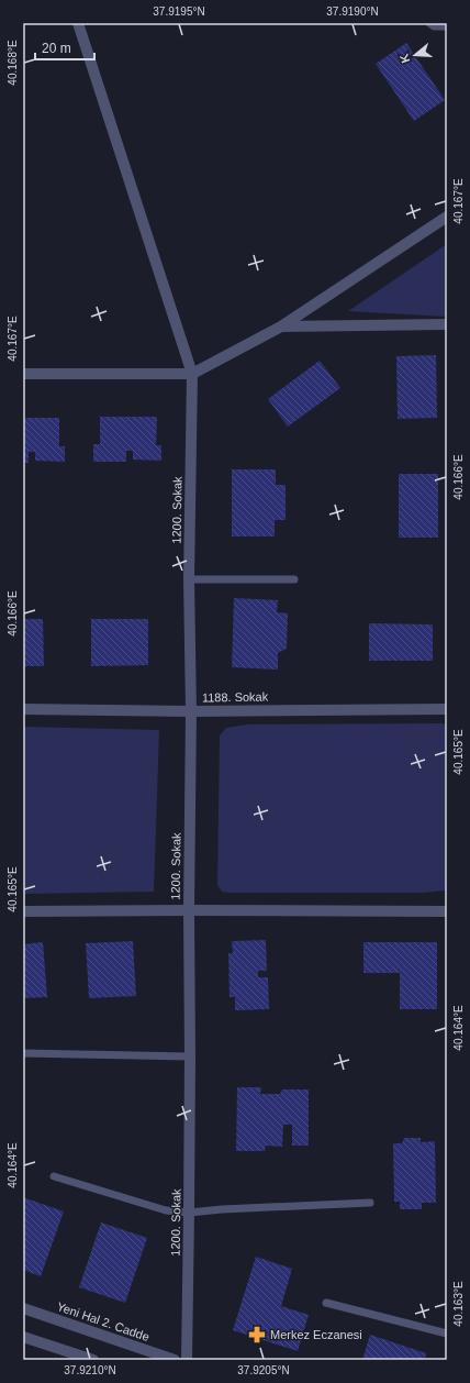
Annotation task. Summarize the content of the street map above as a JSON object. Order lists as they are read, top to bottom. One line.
{"streets":{"street":["1200. Sokak","1188. Sokak","Yeni Hal 2. Cadde"]},"crossings":[["1200. Sokak","1188. Sokak"]],"places":{"pharmacy":["Merkez Eczanesi"]},"scale_bar":"20 m","north":"left","coordinates":["37.9195°N","37.9190°N","40.168°E","40.167°E","40.166°E","40.165°E","40.164°E","40.163°E","37.9210°N","37.9205°N"]}
